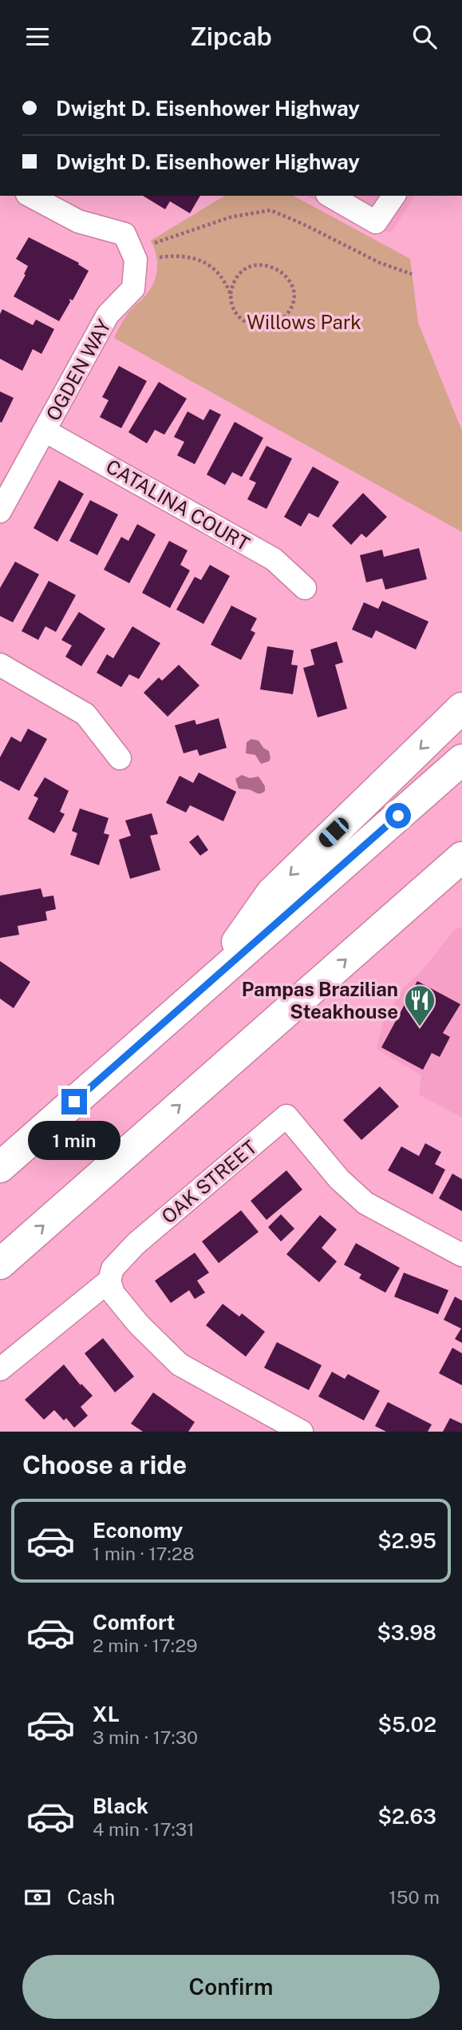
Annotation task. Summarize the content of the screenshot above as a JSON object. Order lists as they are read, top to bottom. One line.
{"streets":{"street":["OGDEN WAY","CATALINA COURT","OAK STREET"]},"crossings":[["OGDEN WAY","CATALINA COURT"]],"parks":["Willows Park"],"places":{"restaurant":["Pampas Brazilian Steakhouse"]},"page":{"header":"Zipcab","banner":["Dwight D. Eisenhower Highway","Dwight D. Eisenhower Highway"],"bubble":"1 min","heading":"Choose a ride","list":[{"name":"Economy","note":"1 min · 17:28","value":"$2.95"},{"name":"Comfort","note":"2 min · 17:29","value":"$3.98"},{"name":"XL","note":"3 min · 17:30","value":"$5.02"},{"name":"Black","note":"4 min · 17:31","value":"$2.63"}],"pay":["Cash","150 m"],"buttons":"Confirm"}}
